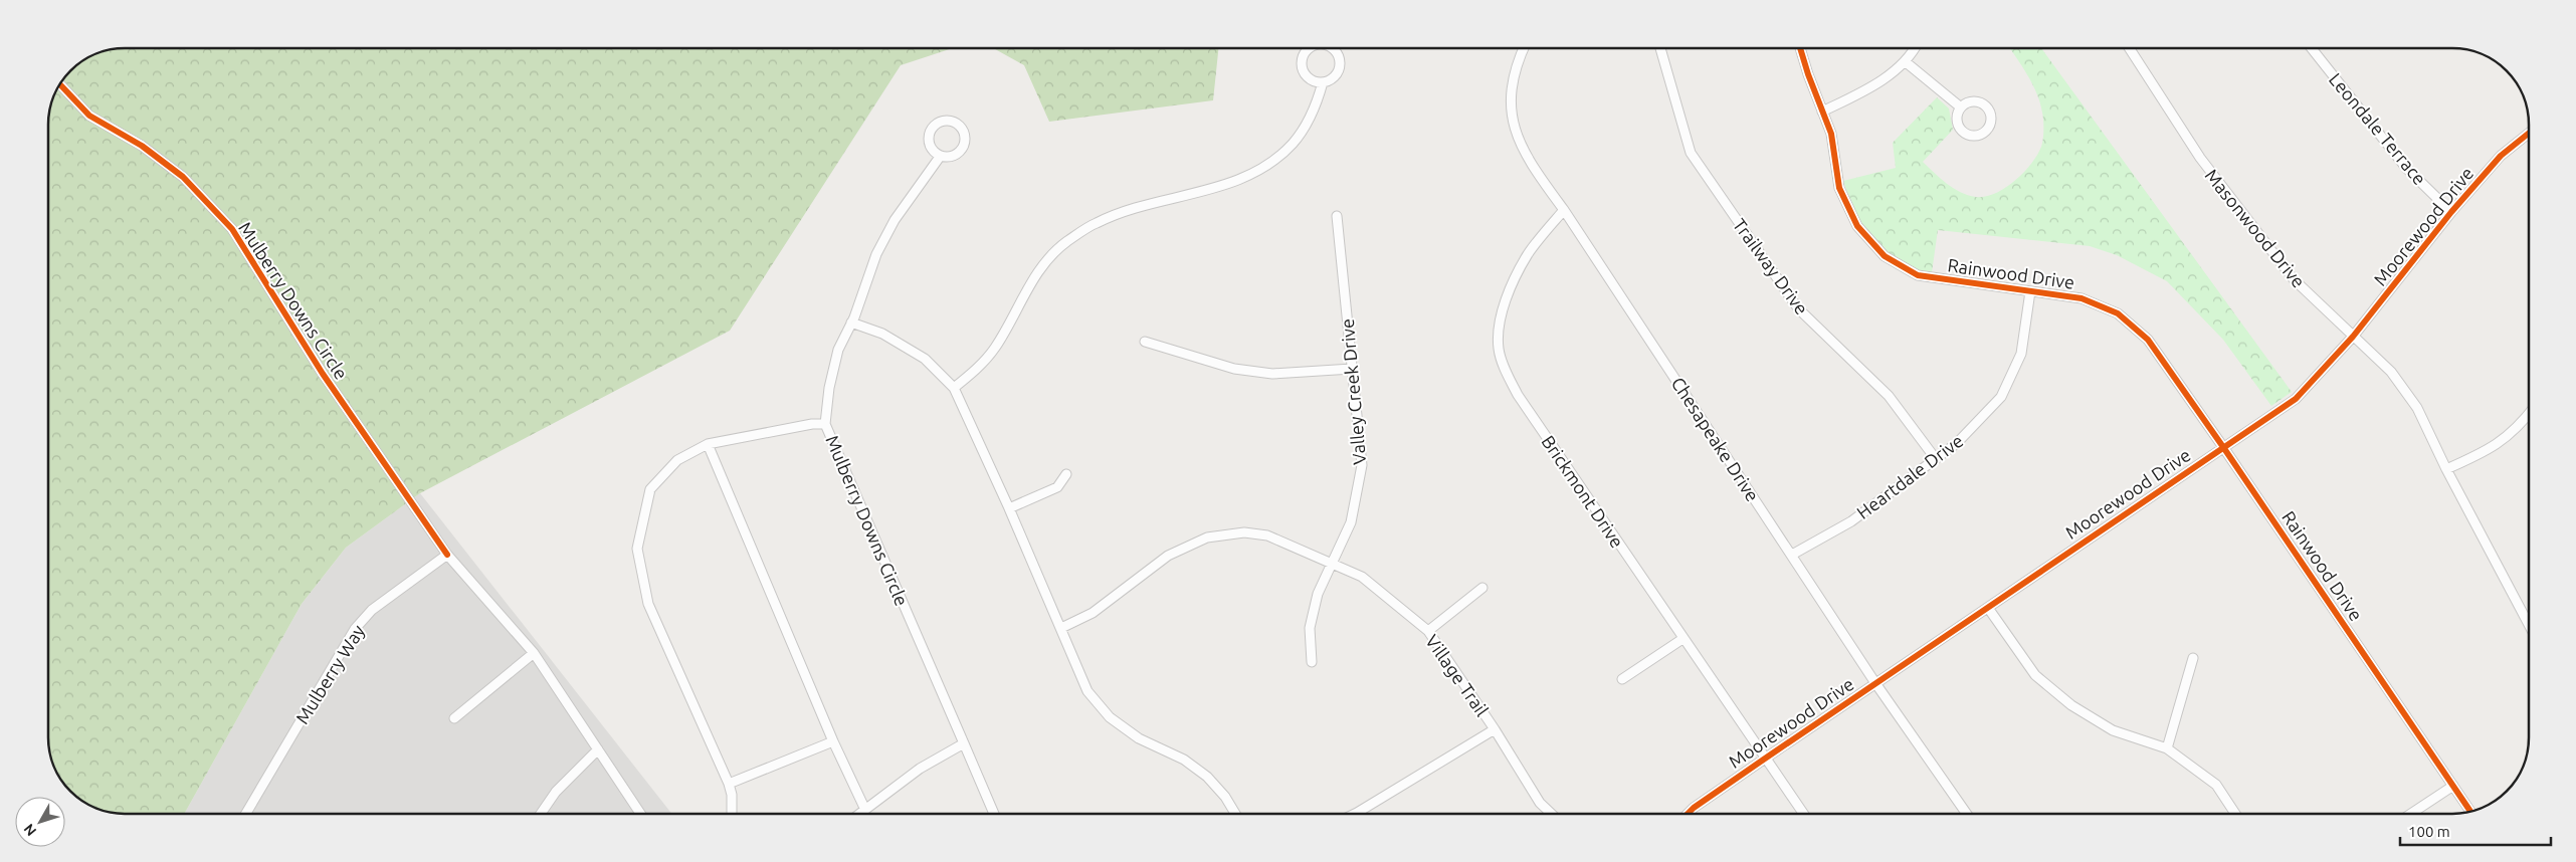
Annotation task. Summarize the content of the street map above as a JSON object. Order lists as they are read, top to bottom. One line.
{"streets":{"street":["Leondale Terrace","Moorewood Drive","Masonwood Drive","Trailway Drive","Rainwood Drive","Mulberry Downs Circle","Valley Creek Drive","Chesapeake Drive","Heartdale Drive","Brickmont Drive","Mulberry Way","Village Trail"]},"crossings":[["Leondale Terrace","Moorewood Drive"],["Moorewood Drive","Masonwood Drive"],["Moorewood Drive","Rainwood Drive"],["Moorewood Drive","Chesapeake Drive"],["Moorewood Drive","Brickmont Drive"],["Trailway Drive","Heartdale Drive"],["Rainwood Drive","Heartdale Drive"],["Mulberry Downs Circle","Mulberry Way"],["Valley Creek Drive","Village Trail"],["Chesapeake Drive","Heartdale Drive"],["Chesapeake Drive","Brickmont Drive"]],"scale_bar":"100 m","north":"bottom left"}
